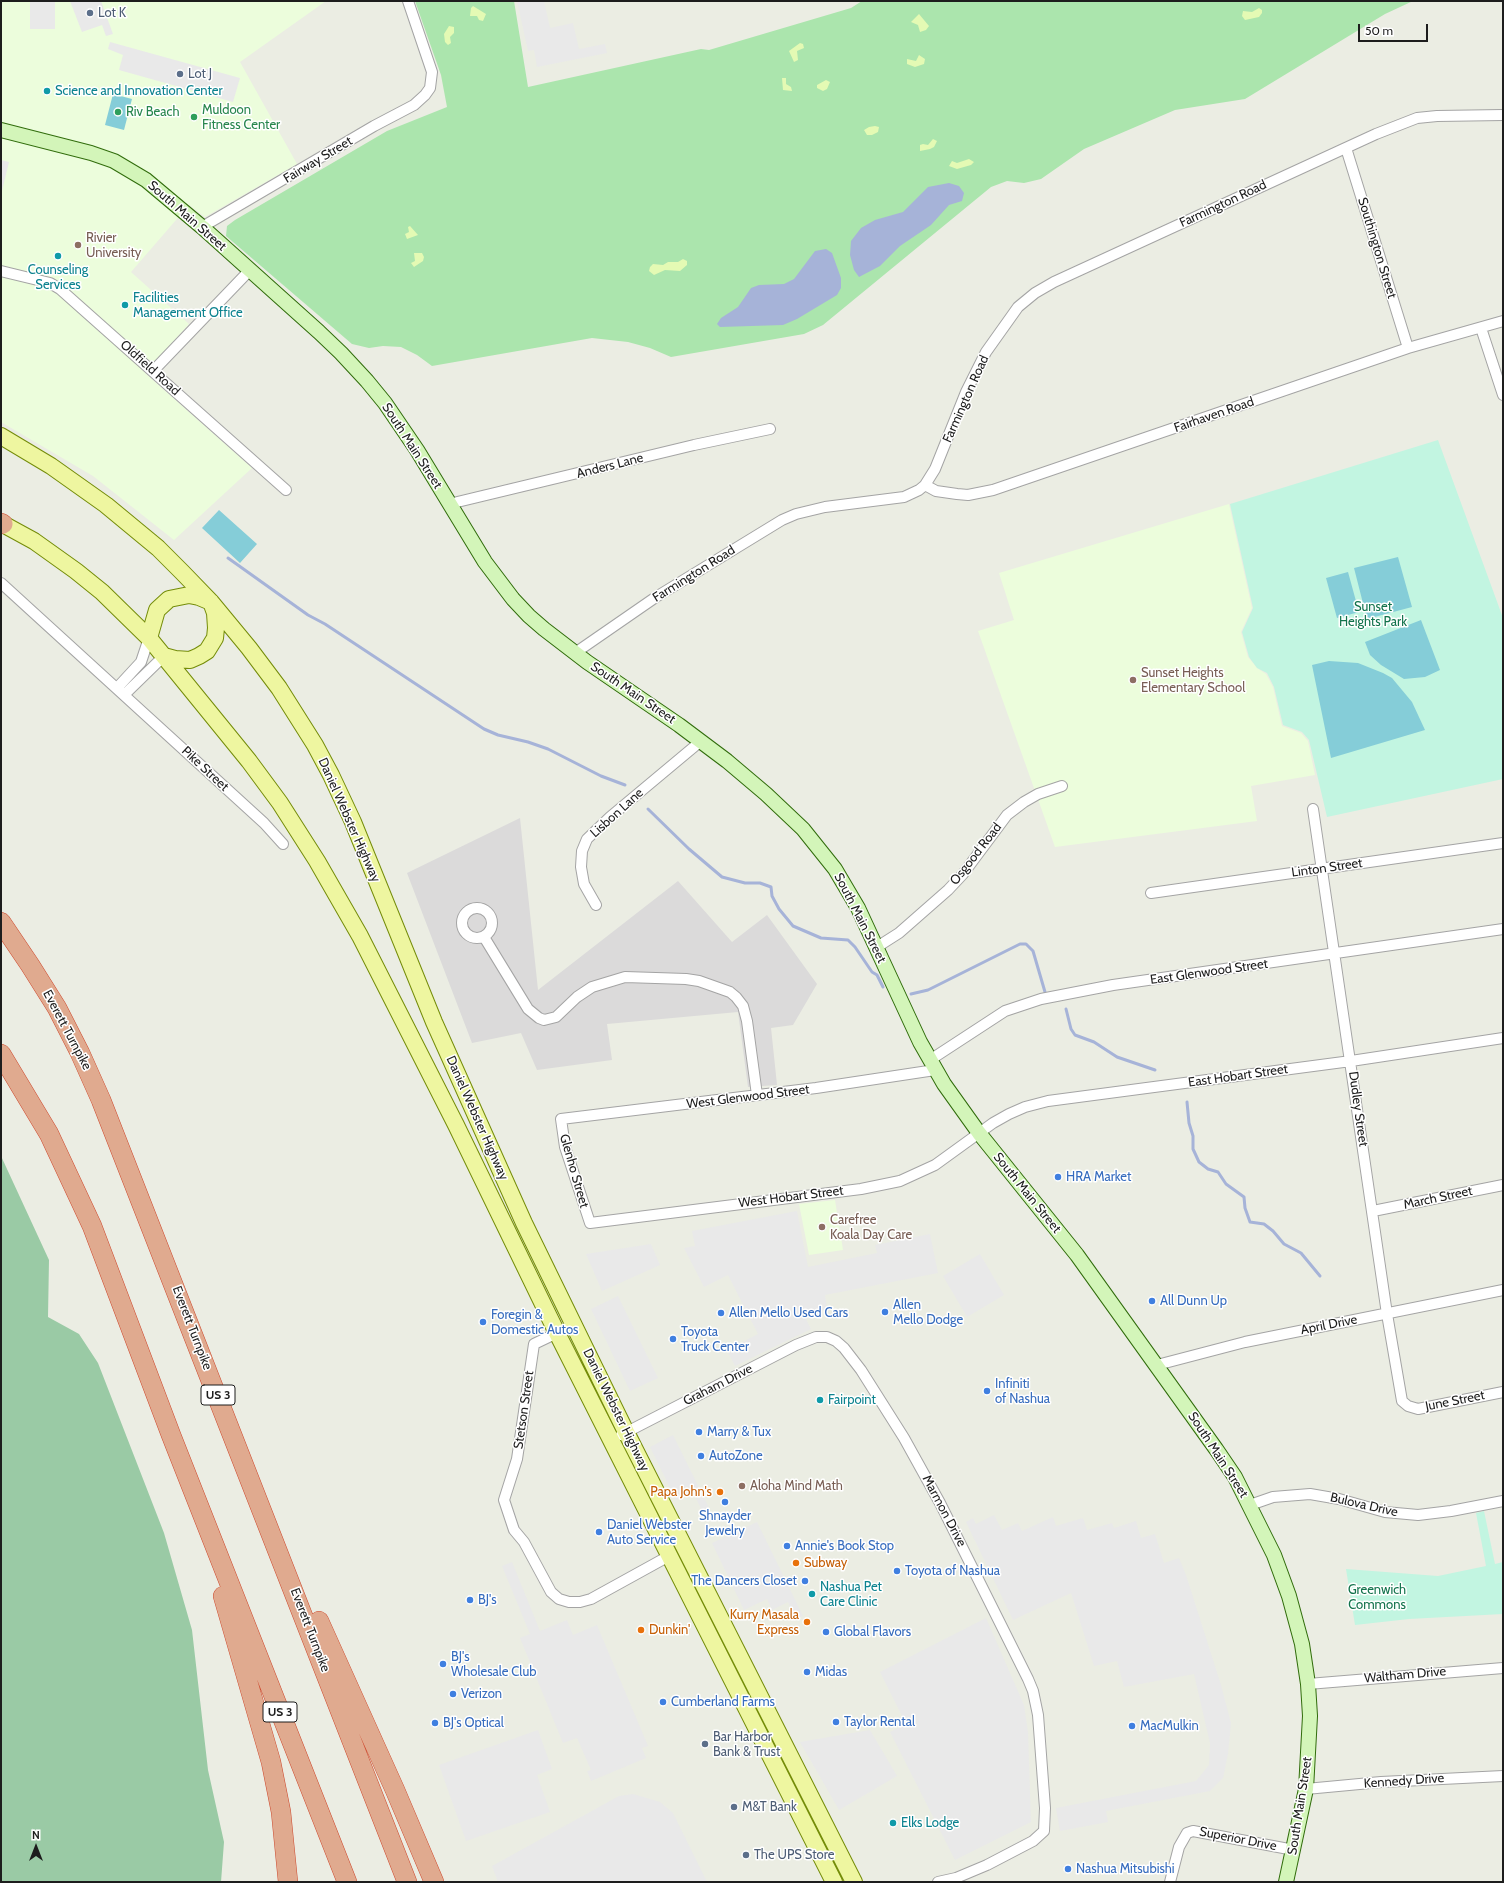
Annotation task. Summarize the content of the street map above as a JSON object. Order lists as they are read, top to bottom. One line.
{"streets":{"highway":["Everett Turnpike","US 3"],"main road":["Daniel Webster Highway"],"street":["Fairway Street","Farmington Road","South Main Street","Southington Street","Oldfield Road","Fairhaven Road","Anders Lane","Pike Street","Lisbon Lane","Osgood Road","Linton Street","East Glenwood Street","East Hobart Street","West Glenwood Street","Dudley Street","Glenho Street","West Hobart Street","March Street","April Drive","Graham Drive","June Street","Stetson Street","Bulova Drive","Marmon Drive","Waltham Drive","Kennedy Drive","Superior Drive"]},"crossings":[["Fairway Street","South Main Street"],["Farmington Road","South Main Street"],["Farmington Road","Southington Street"],["Farmington Road","Fairhaven Road"],["South Main Street","Anders Lane"],["South Main Street","Lisbon Lane"],["South Main Street","Osgood Road"],["South Main Street","East Glenwood Street"],["South Main Street","East Hobart Street"],["South Main Street","West Glenwood Street"],["South Main Street","West Hobart Street"],["South Main Street","April Drive"],["South Main Street","Bulova Drive"],["South Main Street","Waltham Drive"],["South Main Street","Kennedy Drive"],["South Main Street","Superior Drive"],["Southington Street","Fairhaven Road"],["Daniel Webster Highway","Graham Drive"],["Daniel Webster Highway","Stetson Street"],["Linton Street","Dudley Street"],["East Glenwood Street","West Glenwood Street"],["East Glenwood Street","Dudley Street"],["East Hobart Street","Dudley Street"],["East Hobart Street","West Hobart Street"],["West Glenwood Street","Glenho Street"],["Dudley Street","March Street"],["Dudley Street","April Drive"],["Dudley Street","June Street"],["Glenho Street","West Hobart Street"],["Graham Drive","Marmon Drive"]],"parks":["Sunset Heights Park","Greenwich Commons"],"places":["Lot K","Lot J","Science and Innovation Center","Riv Beach","Muldoon Fitness Center","Rivier University","Counseling Services","Facilities Management Office","Sunset Heights Elementary School","HRA Market","Carefree Koala Day Care","All Dunn Up","Allen Mello Dodge","Allen Mello Used Cars","Foregin & Domestic Autos","Toyota Truck Center","Infiniti of Nashua","Fairpoint","Marry & Tux","AutoZone","Aloha Mind Math","Papa John's","Shnayder Jewelry","Daniel Webster Auto Service","Annie's Book Stop","Subway","Toyota of Nashua","The Dancers Closet","Nashua Pet Care Clinic","BJ's","Kurry Masala Express","Dunkin'","Global Flavors","BJ's Wholesale Club","Midas","Verizon","Cumberland Farms","Taylor Rental","BJ's Optical","MacMulkin","Bar Harbor Bank & Trust","M&T Bank","Elks Lodge","The UPS Store","Nashua Mitsubishi"],"scale_bar":"50 m","north":"top"}
